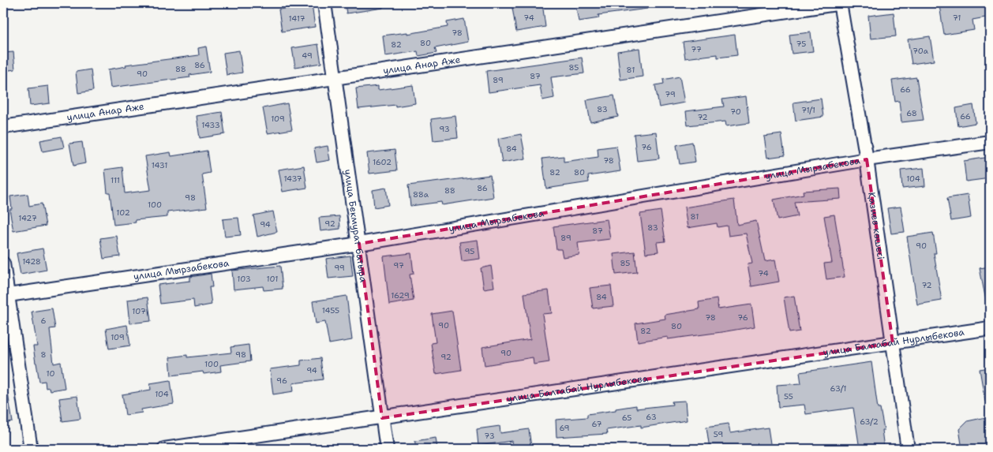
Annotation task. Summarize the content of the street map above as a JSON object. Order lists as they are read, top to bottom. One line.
{"streets":{"street":["улица Анар Аже","улица Мырзабекова","улица Бекмурат батыра","Қазиев көшесі","улица Балтабай Нурлыбекова"]},"crossings":[["улица Анар Аже","улица Бекмурат батыра"],["улица Анар Аже","Қазиев көшесі"],["улица Мырзабекова","улица Бекмурат батыра"],["улица Мырзабекова","Қазиев көшесі"],["улица Бекмурат батыра","улица Балтабай Нурлыбекова"],["Қазиев көшесі","улица Балтабай Нурлыбекова"]],"house_numbers":["74","71","1417","78","80","75","82","77","70а","49","86","85","88","81","90","87","89","66","79","83","71/1","70","68","66","72","109","1433","93","76","84","78","1602","1431","82","80","1437","104","111","86","88","88а","98","100","102","81","1427","92","94","83","87","89","90","95","1428","85","97","99","74","103","101","72","1629","84","1455","107","78","76","6","90","80","82","109","90","8","98","92","100","94","10","96","63/1","104","55","63","65","63/2","67","69","59","73"]}
